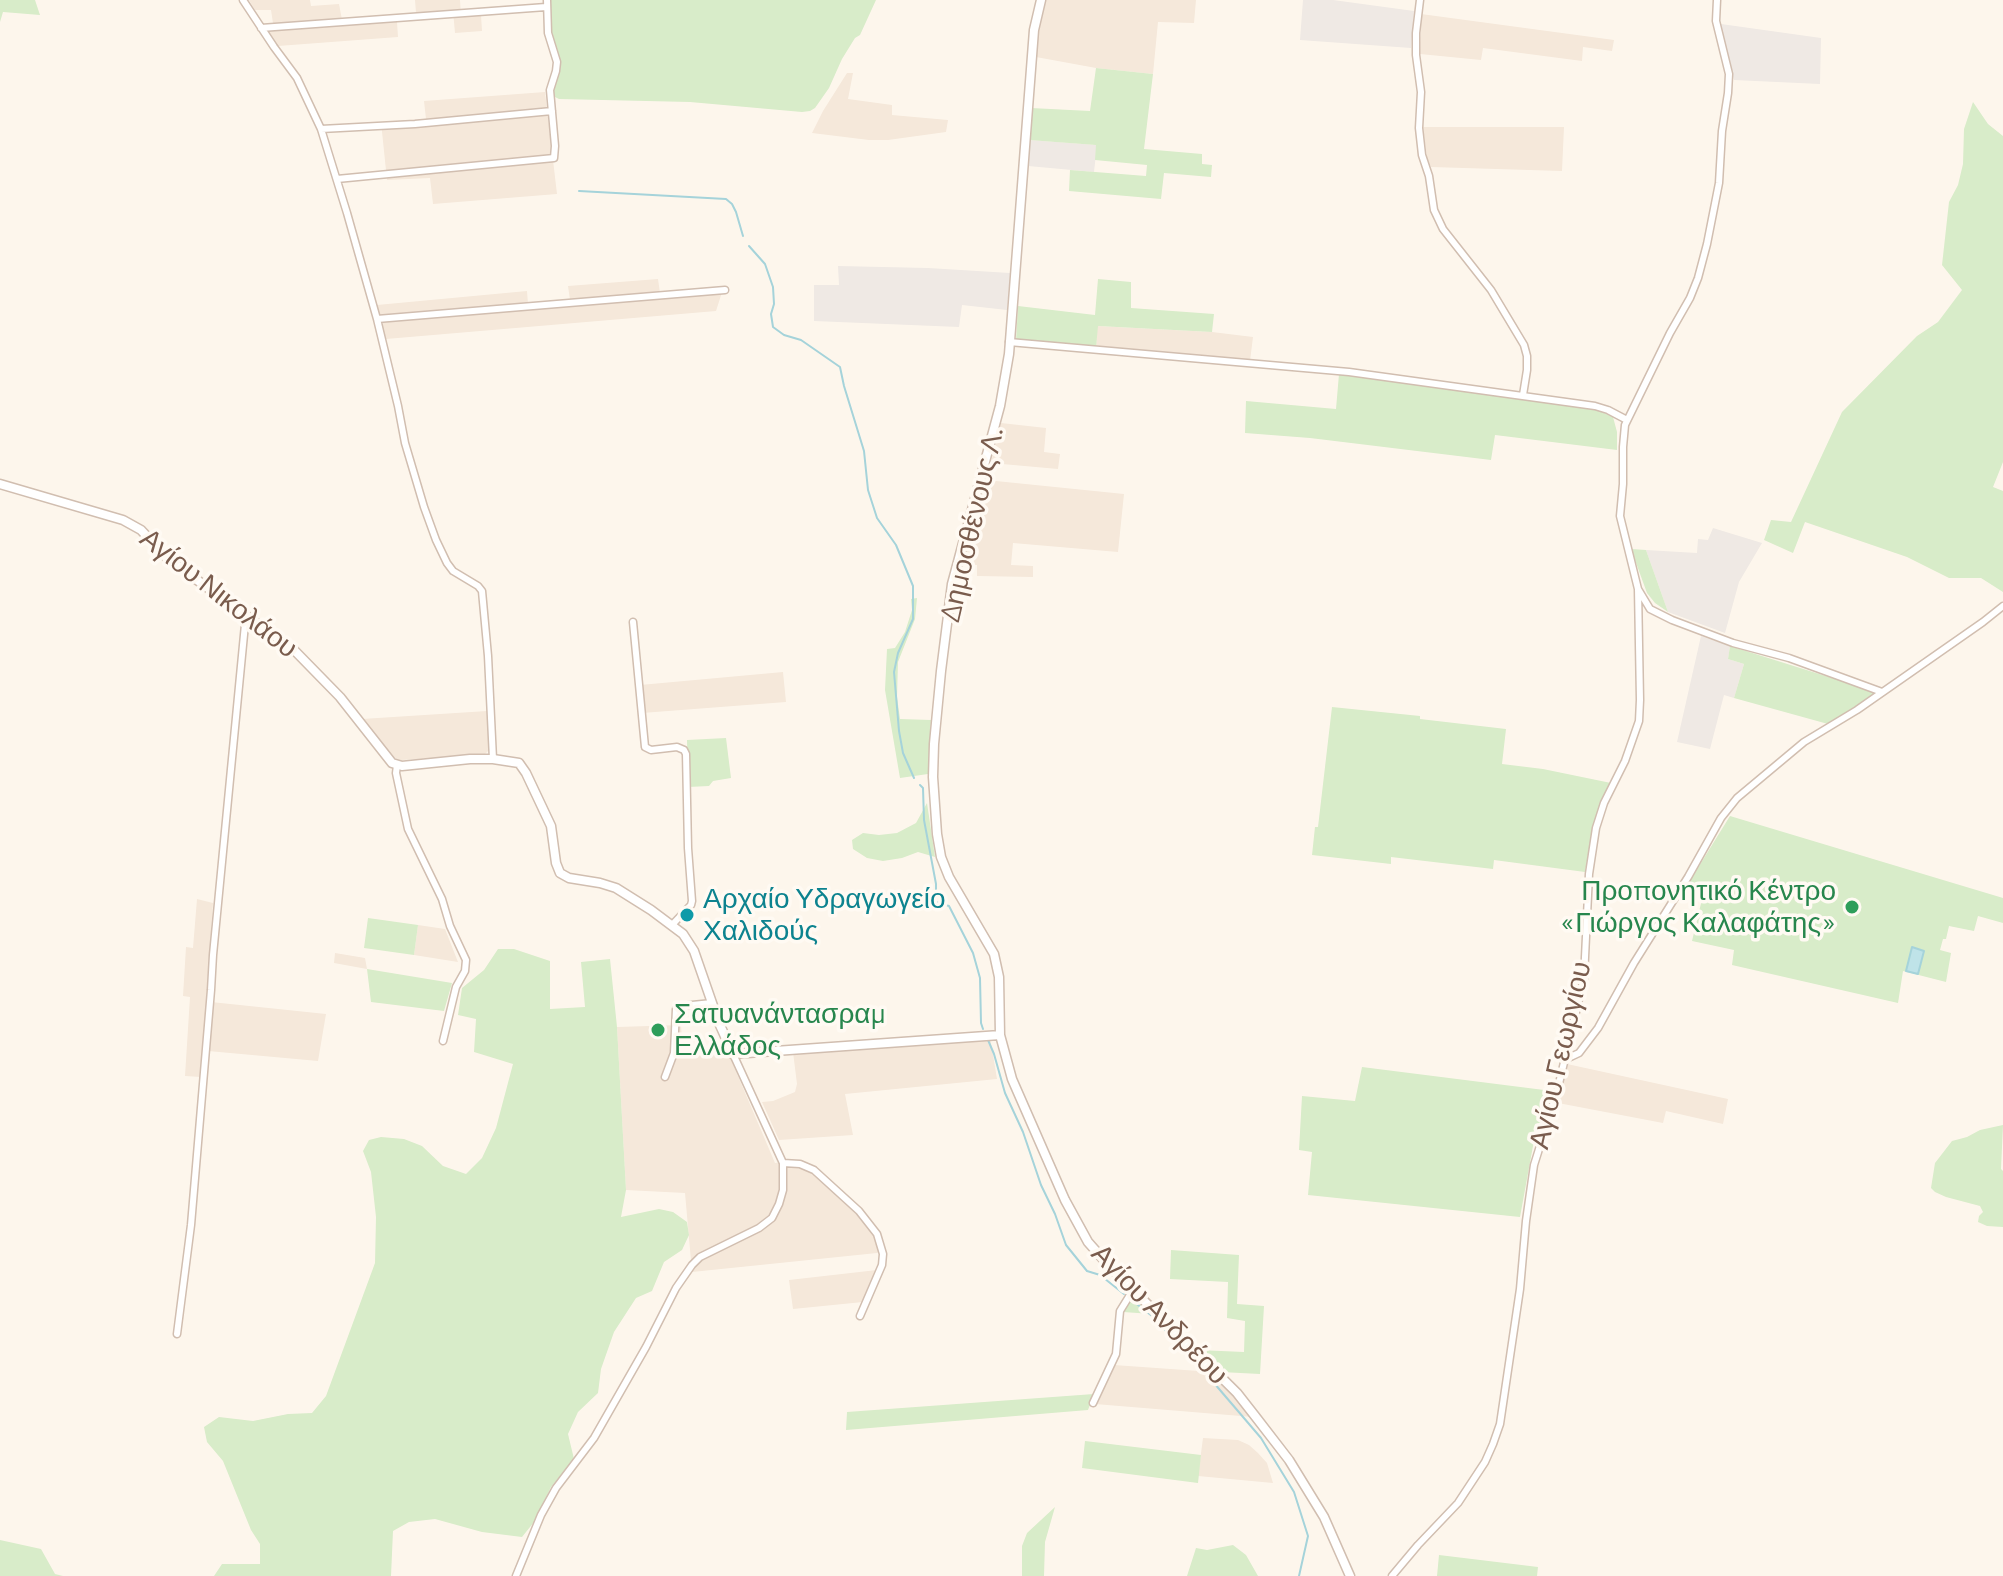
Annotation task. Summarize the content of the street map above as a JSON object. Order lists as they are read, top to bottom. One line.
{"streets":{"street":["Δημοσθένους Λ.","Αγίου Νικολάου","Αγίου Γεωργίου","Αγίου Ανδρέου"]},"crossings":[["Δημοσθένους Λ.","Αγίου Ανδρέου"]],"places":["Προπονητικό Κέντρο «Γιώργος Καλαφάτης»","Αρχαίο Υδραγωγείο Χαλιδούς","Σατυανάντασραμ Ελλάδος"]}
